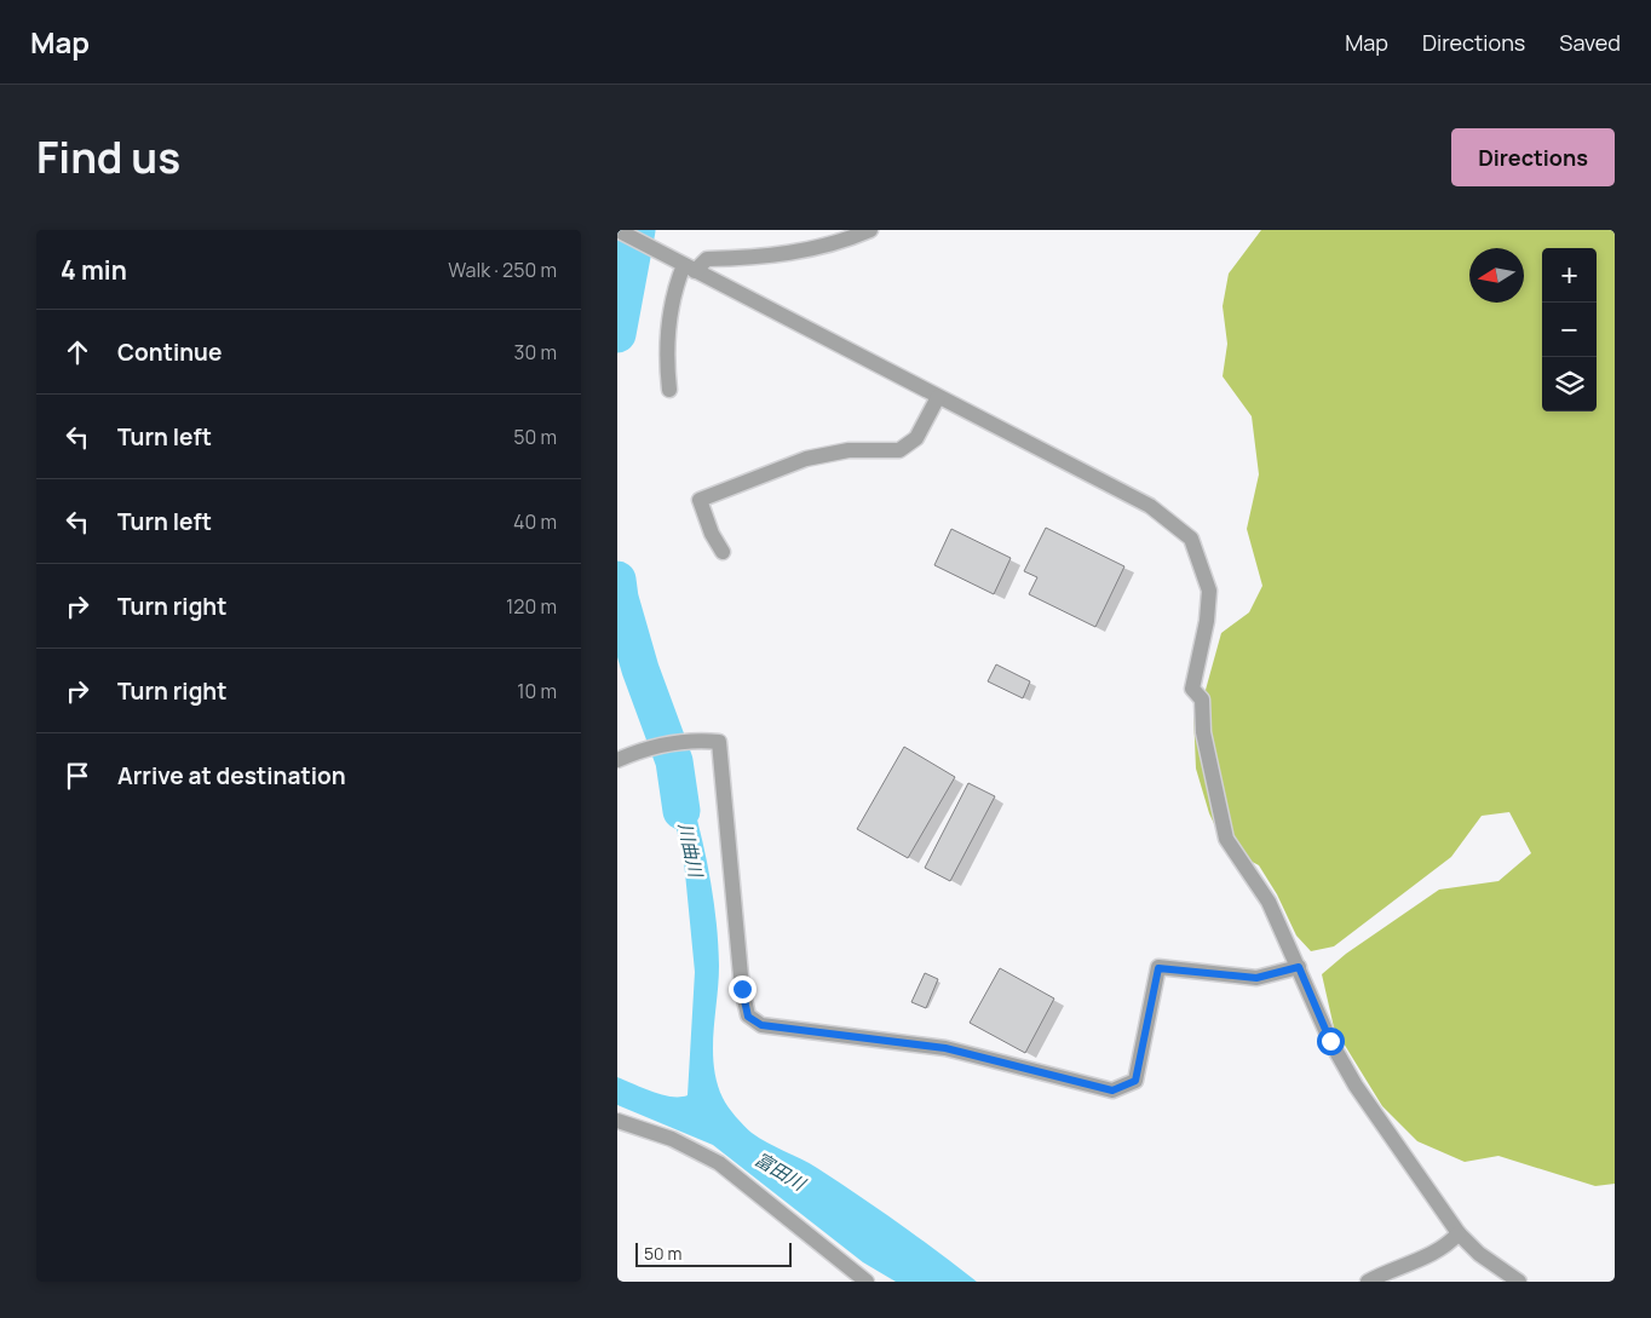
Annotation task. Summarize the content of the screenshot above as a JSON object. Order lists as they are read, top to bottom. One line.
{"water":["川曲川","富田川"],"scale_bar":"50 m","north":"left","page":{"header":"Map","nav":["Map","Directions","Saved"],"title":"Find us","buttons":"Directions","heading":["4 min","Walk · 250 m"],"map_buttons":["+","−"],"list":[["Continue","30 m"],["Turn left","50 m"],["Turn left","40 m"],["Turn right","120 m"],["Turn right","10 m"],"Arrive at destination"],"scale":"50 m"}}
